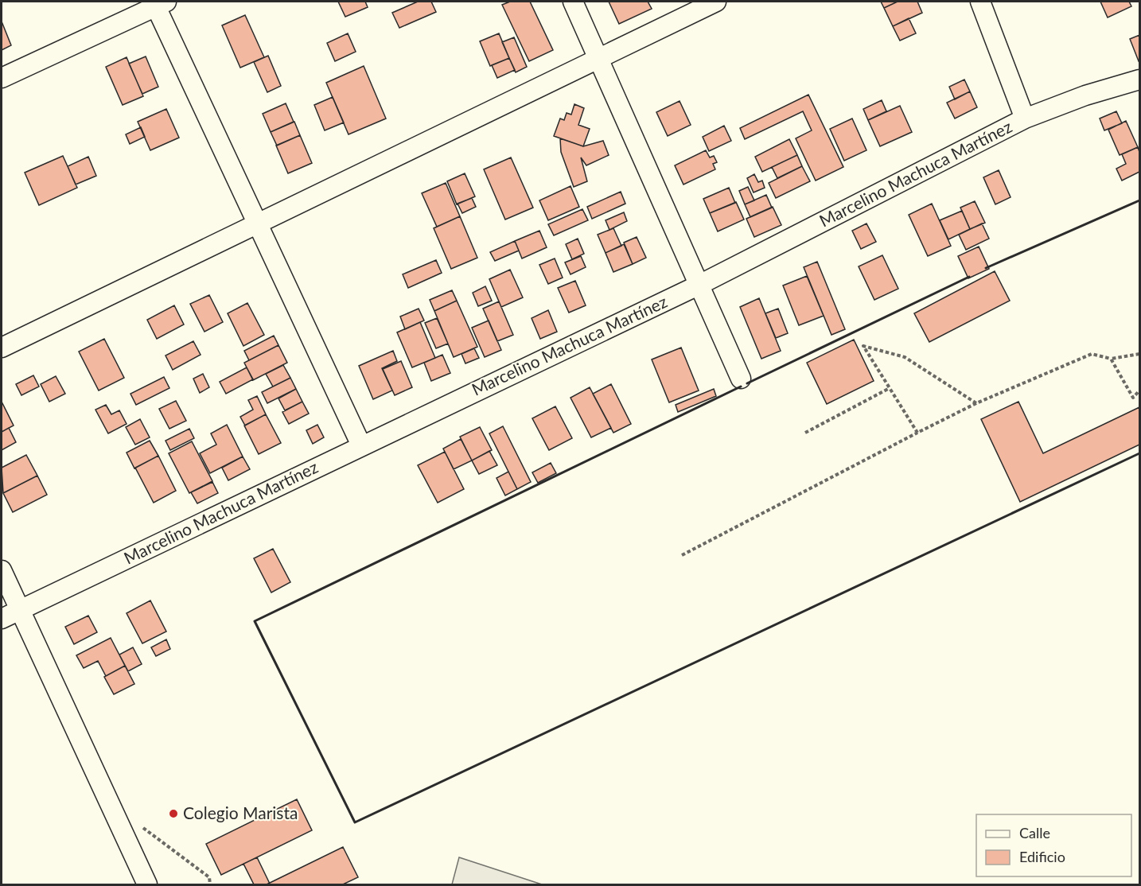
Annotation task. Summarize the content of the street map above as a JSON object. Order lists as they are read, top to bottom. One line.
{"streets":{"street":["Marcelino Machuca Martínez"]},"places":["Colegio Marista"],"legend":["Calle","Edificio"]}
